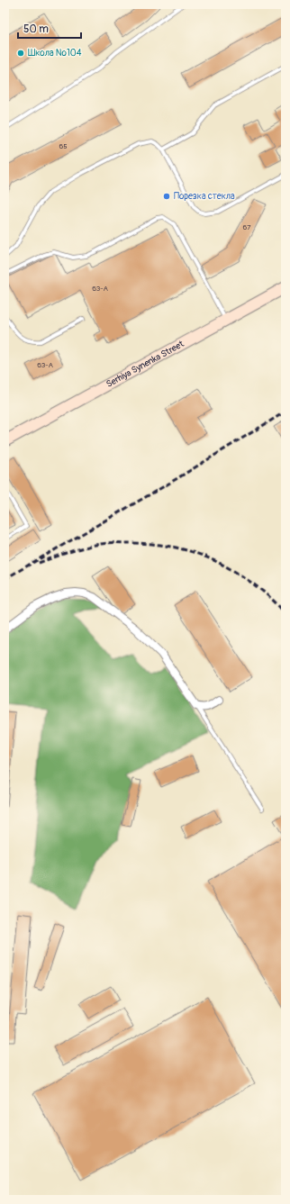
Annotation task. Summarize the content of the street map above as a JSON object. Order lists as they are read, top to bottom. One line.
{"streets":{"street":["Serhiya Synenka Street"]},"places":["Школа №104","Порезка стекла"],"house_numbers":["65","67","63-А","63-А"],"scale_bar":"50 m"}
